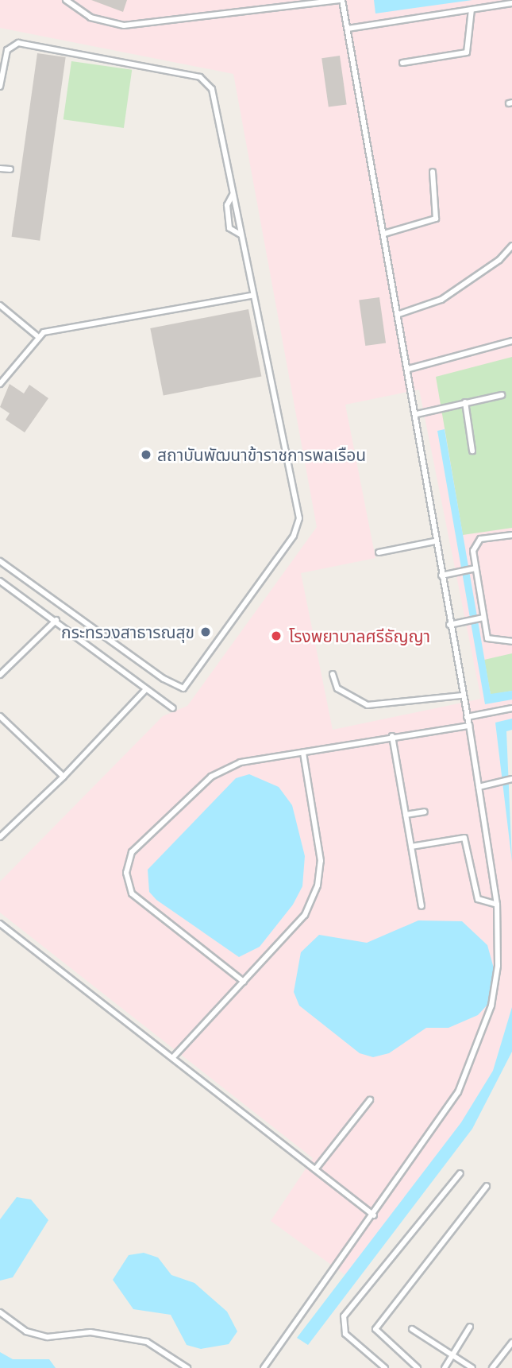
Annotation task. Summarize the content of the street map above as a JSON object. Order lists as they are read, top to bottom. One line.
{"places":["สถาบันพัฒนาข้าราชการพลเรือน","กระทรวงสาธารณสุข","โรงพยาบาลศรีธัญญา"]}
